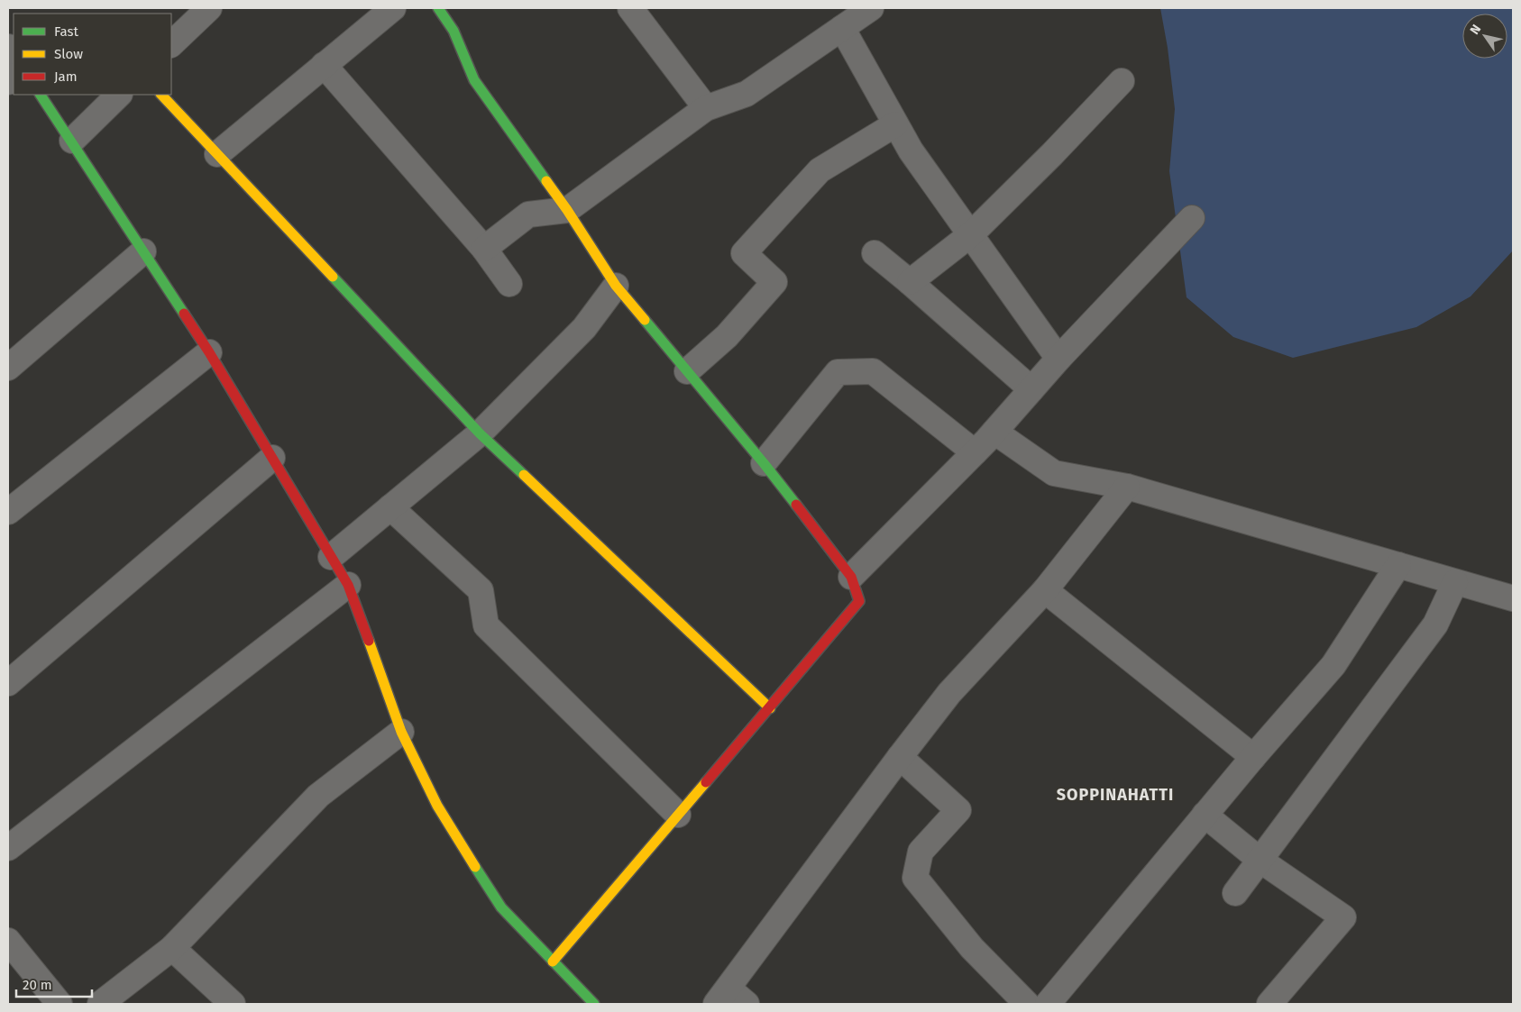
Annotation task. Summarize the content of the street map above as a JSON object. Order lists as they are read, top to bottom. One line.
{"districts":["SOPPINAHATTI"],"legend":["Fast","Slow","Jam"],"scale_bar":"20 m","north":"top left"}
